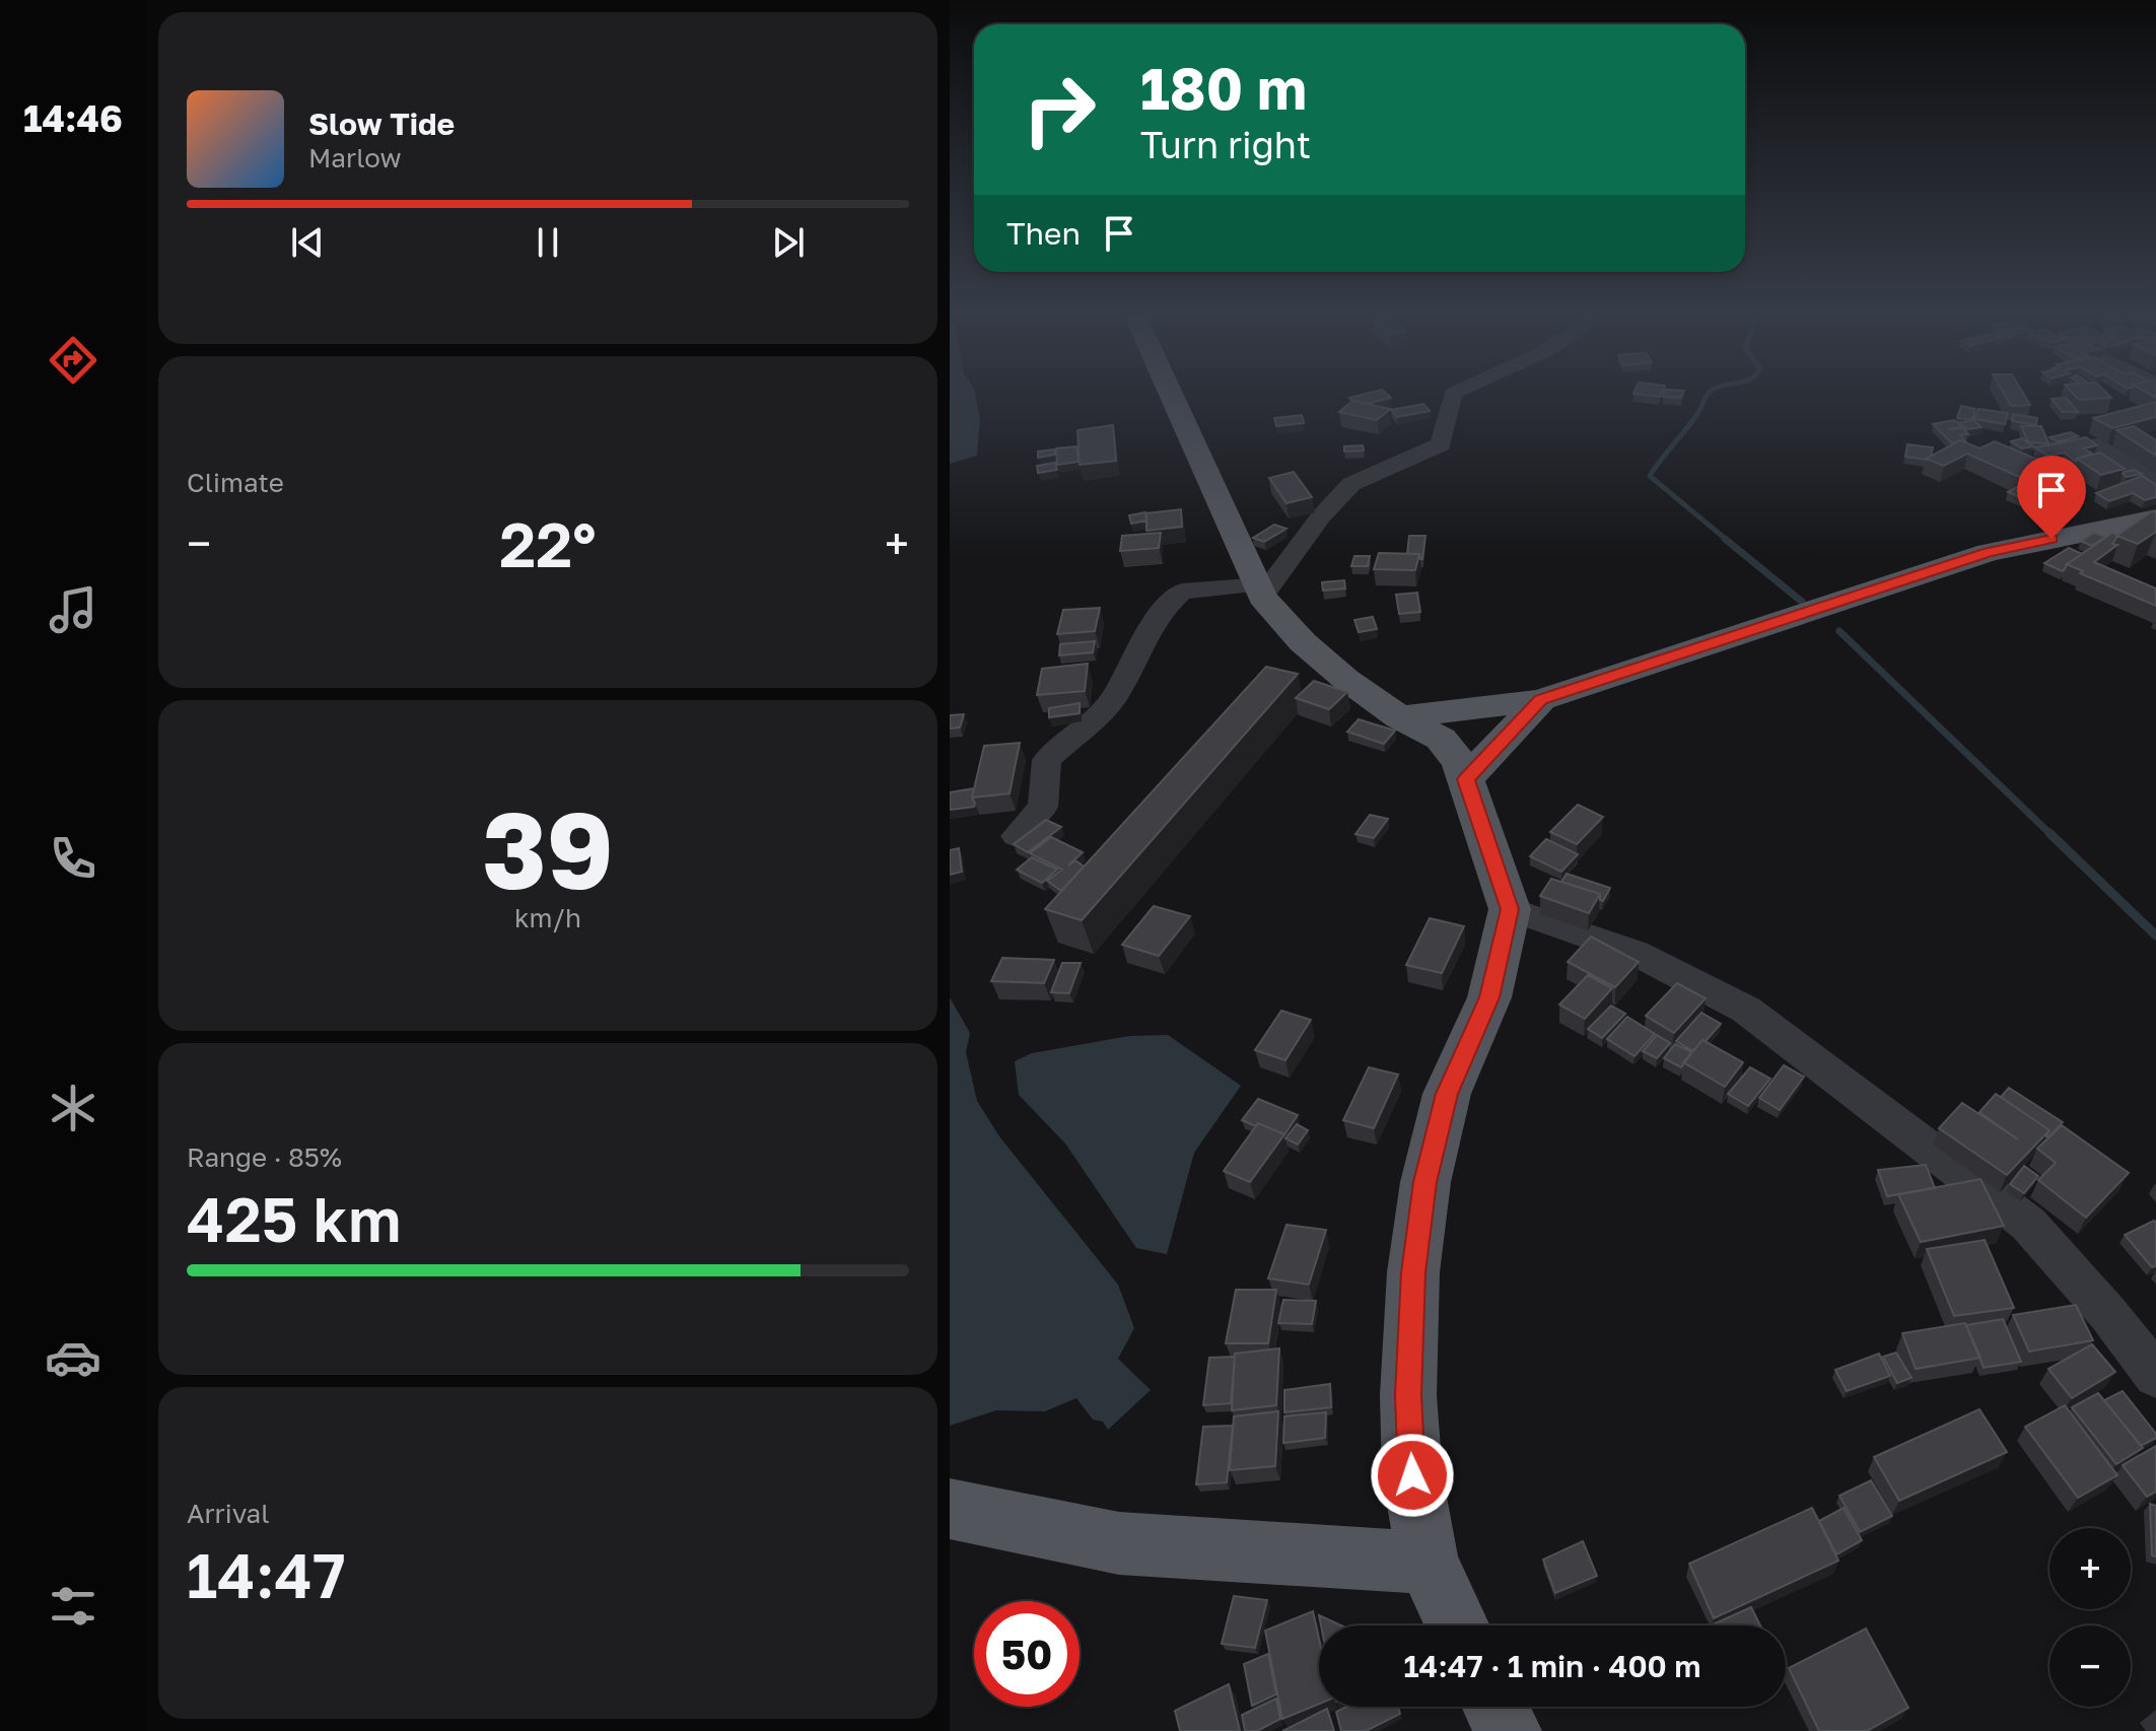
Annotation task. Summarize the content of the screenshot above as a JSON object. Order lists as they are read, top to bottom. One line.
{"page":{"tabs":"14:46","turn":["180 m","Turn right"],"song":["Slow Tide","Marlow"],"then":"Then","tile":["Climate",["39","km/h"],["Range · 85%","425 km"],["Arrival","14:47"]],"heat":["−","22°","+"],"map_buttons":["+","−"],"limit":"50","trip":"14:47 · 1 min · 400 m"}}
